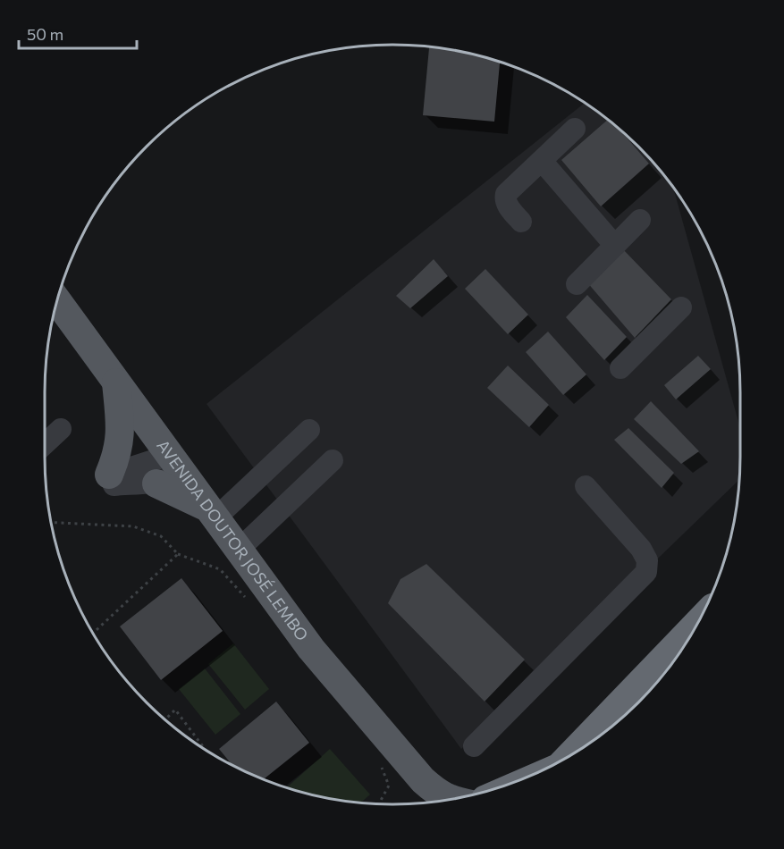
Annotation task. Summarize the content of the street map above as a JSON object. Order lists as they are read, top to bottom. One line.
{"streets":{"main road":["AVENIDA DOUTOR JOSÉ LEMBO"]},"scale_bar":"50 m"}
